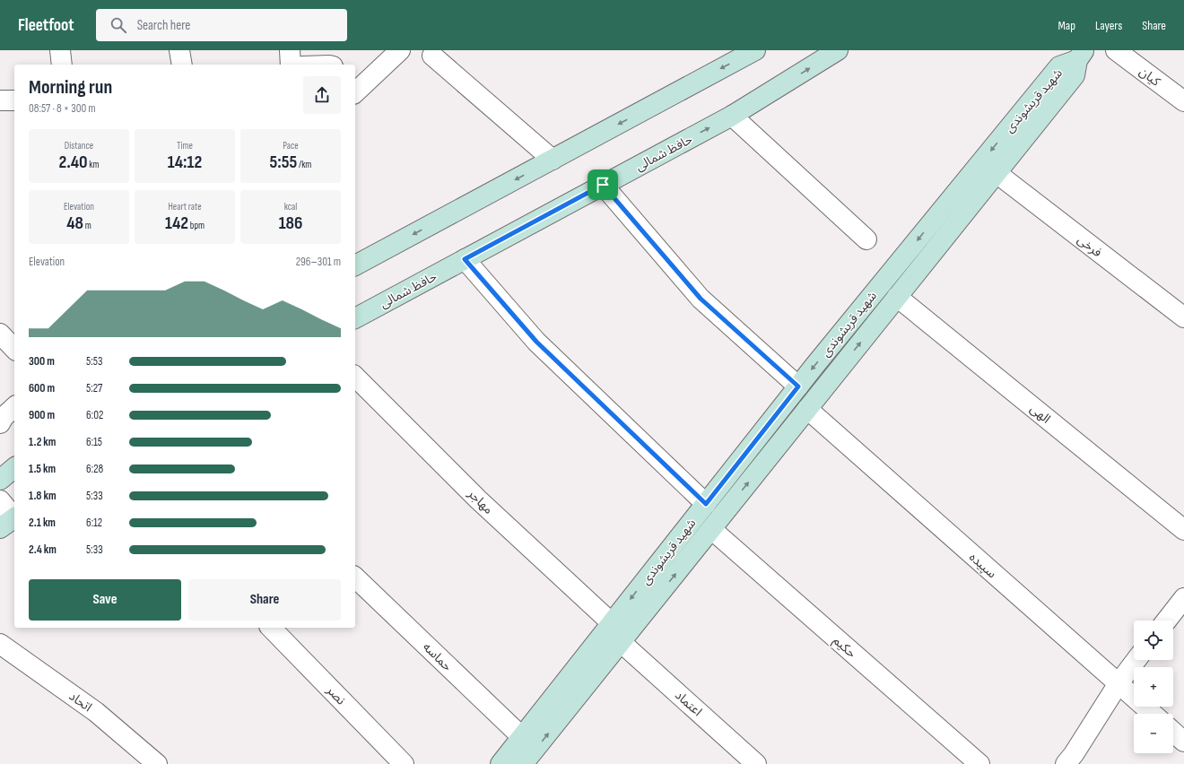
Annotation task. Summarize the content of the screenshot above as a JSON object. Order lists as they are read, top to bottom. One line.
{"streets":{"main road":["شهید قریشوندی","حافظ شمالی"],"street":["کیان","فرخی","الهی","مهاجر","سپیده","حکیم","حماسه","نصر","اتحاد","اعتماد"]},"crossings":[["شهید قریشوندی","فرخی"],["شهید قریشوندی","الهی"],["شهید قریشوندی","مهاجر"],["شهید قریشوندی","سپیده"],["شهید قریشوندی","حکیم"],["شهید قریشوندی","حماسه"],["شهید قریشوندی","اعتماد"]],"page":{"header":"Fleetfoot","search":"Search here","nav":["Map","Layers","Share"],"heading":["Morning run","08:57 · 8 × 300 m"],"stats":[["Distance","2.40 km"],["Time","14:12"],["Pace","5:55 /km"],["Elevation","48 m"],["Heart rate","142 bpm"],["kcal","186"]],"chart":["Elevation","296–301 m"],"list":[{"name":"300 m","note":"5:53"},{"name":"600 m","note":"5:27"},{"name":"900 m","note":"6:02"},{"name":"1.2 km","note":"6:15"},{"name":"1.5 km","note":"6:28"},{"name":"1.8 km","note":"5:33"},{"name":"2.1 km","note":"6:12"},{"name":"2.4 km","note":"5:33"}],"buttons":["Save","Share"],"map_buttons":["+","−"]}}
